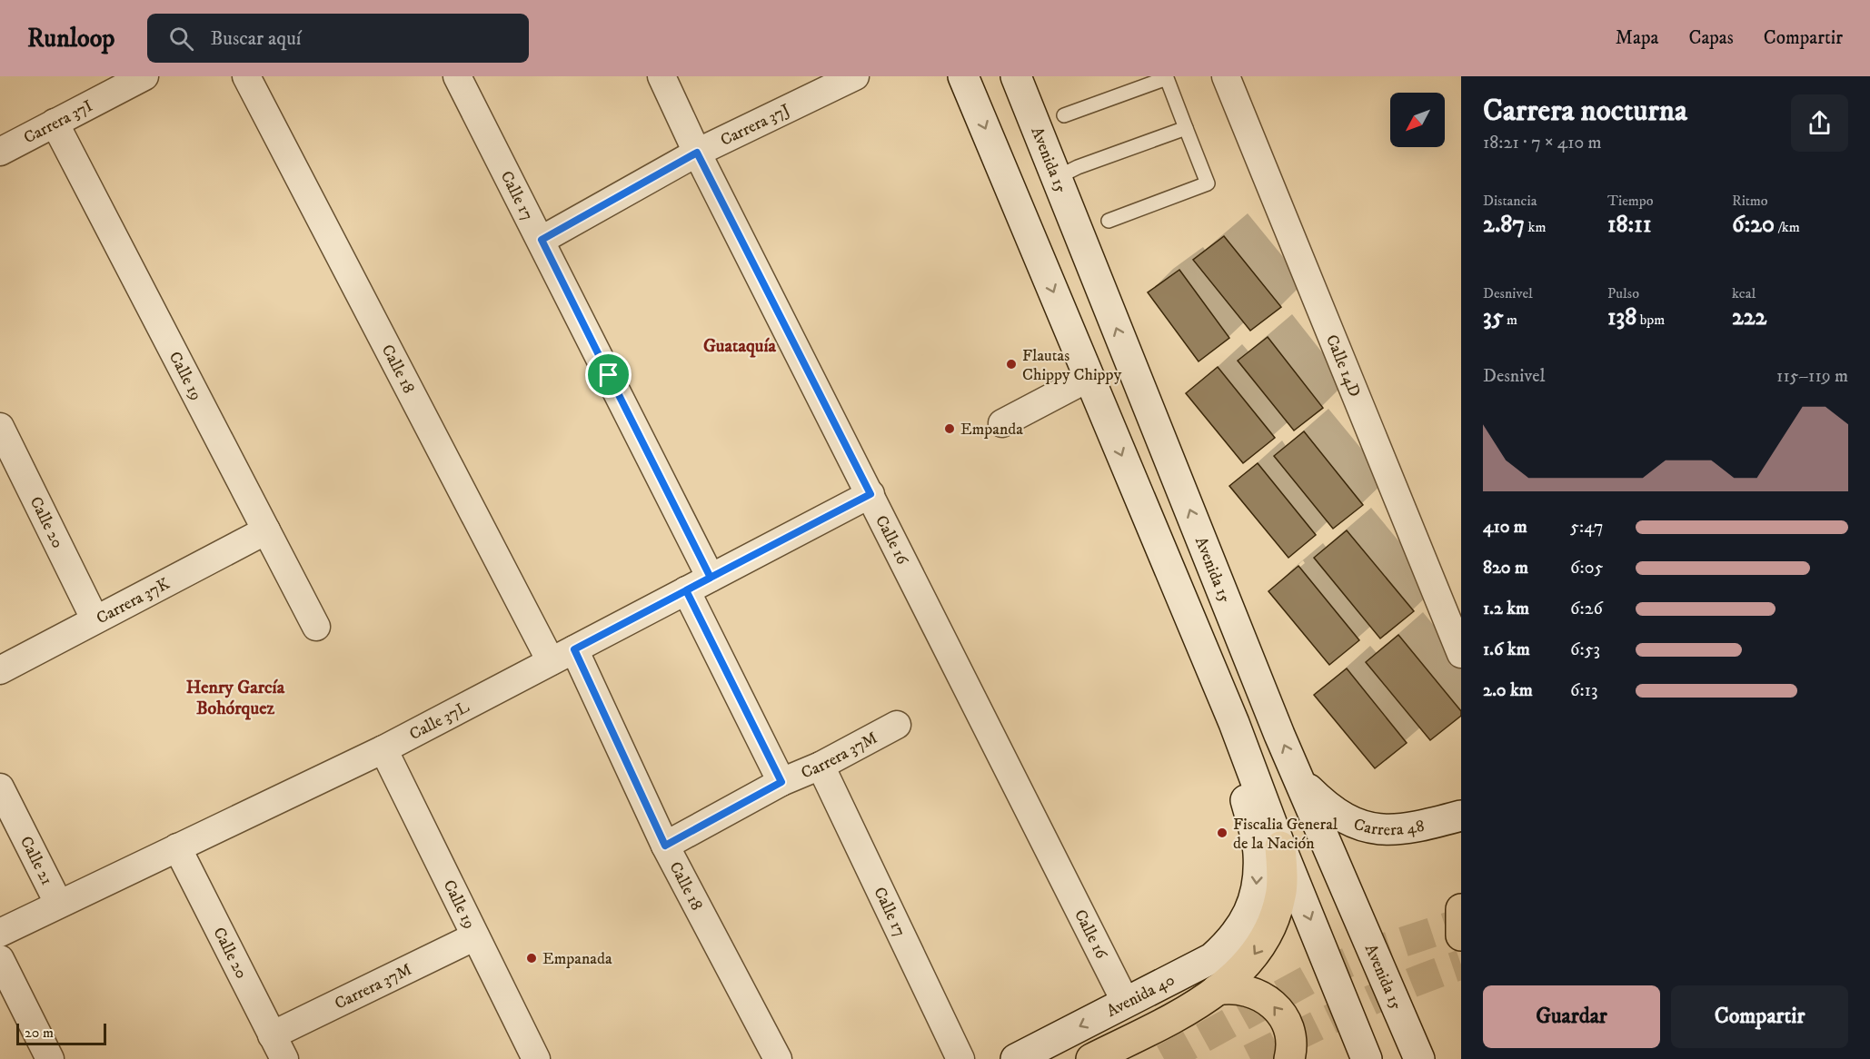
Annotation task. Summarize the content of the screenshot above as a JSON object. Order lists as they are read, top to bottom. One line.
{"streets":{"main road":["Avenida 15","Carrera 48","Avenida 40"],"street":["Carrera 37I","Carrera 37J","Calle 17","Calle 14D","Calle 18","Calle 19","Calle 20","Calle 16","Carrera 37K","Calle 37L","Carrera 37M","Calle 21"]},"crossings":[["Carrera 37I","Calle 19"],["Carrera 37J","Calle 17"],["Carrera 37J","Calle 16"],["Avenida 15","Carrera 48"],["Calle 17","Calle 37L"],["Calle 17","Carrera 37M"],["Calle 18","Calle 37L"],["Calle 18","Carrera 37M"],["Calle 19","Carrera 37K"],["Calle 19","Calle 37L"],["Calle 19","Carrera 37M"],["Calle 20","Carrera 37K"],["Calle 20","Calle 37L"],["Calle 20","Carrera 37M"],["Calle 16","Calle 37L"],["Calle 16","Avenida 40"],["Calle 37L","Calle 21"]],"one_way":["Avenida 40"],"districts":["Guataquía","Henry García Bohórquez"],"places":["Flautas Chippy Chippy","Empanda","Fiscalia General de la Nación","Empanada"],"scale_bar":"20 m","north":"bottom left","page":{"header":"Runloop","search":"Buscar aquí","nav":["Mapa","Capas","Compartir"],"heading":["Carrera nocturna","18:21 · 7 × 410 m"],"stats":[["Distancia","2.87 km"],["Tiempo","18:11"],["Ritmo","6:20 /km"],["Desnivel","35 m"],["Pulso","138 bpm"],["kcal","222"]],"chart":["Desnivel","115–119 m"],"list":[{"name":"410 m","note":"5:47"},{"name":"820 m","note":"6:05"},{"name":"1.2 km","note":"6:26"},{"name":"1.6 km","note":"6:53"},{"name":"2.0 km","note":"6:13"}],"buttons":["Guardar","Compartir"],"scale":"20 m"}}
